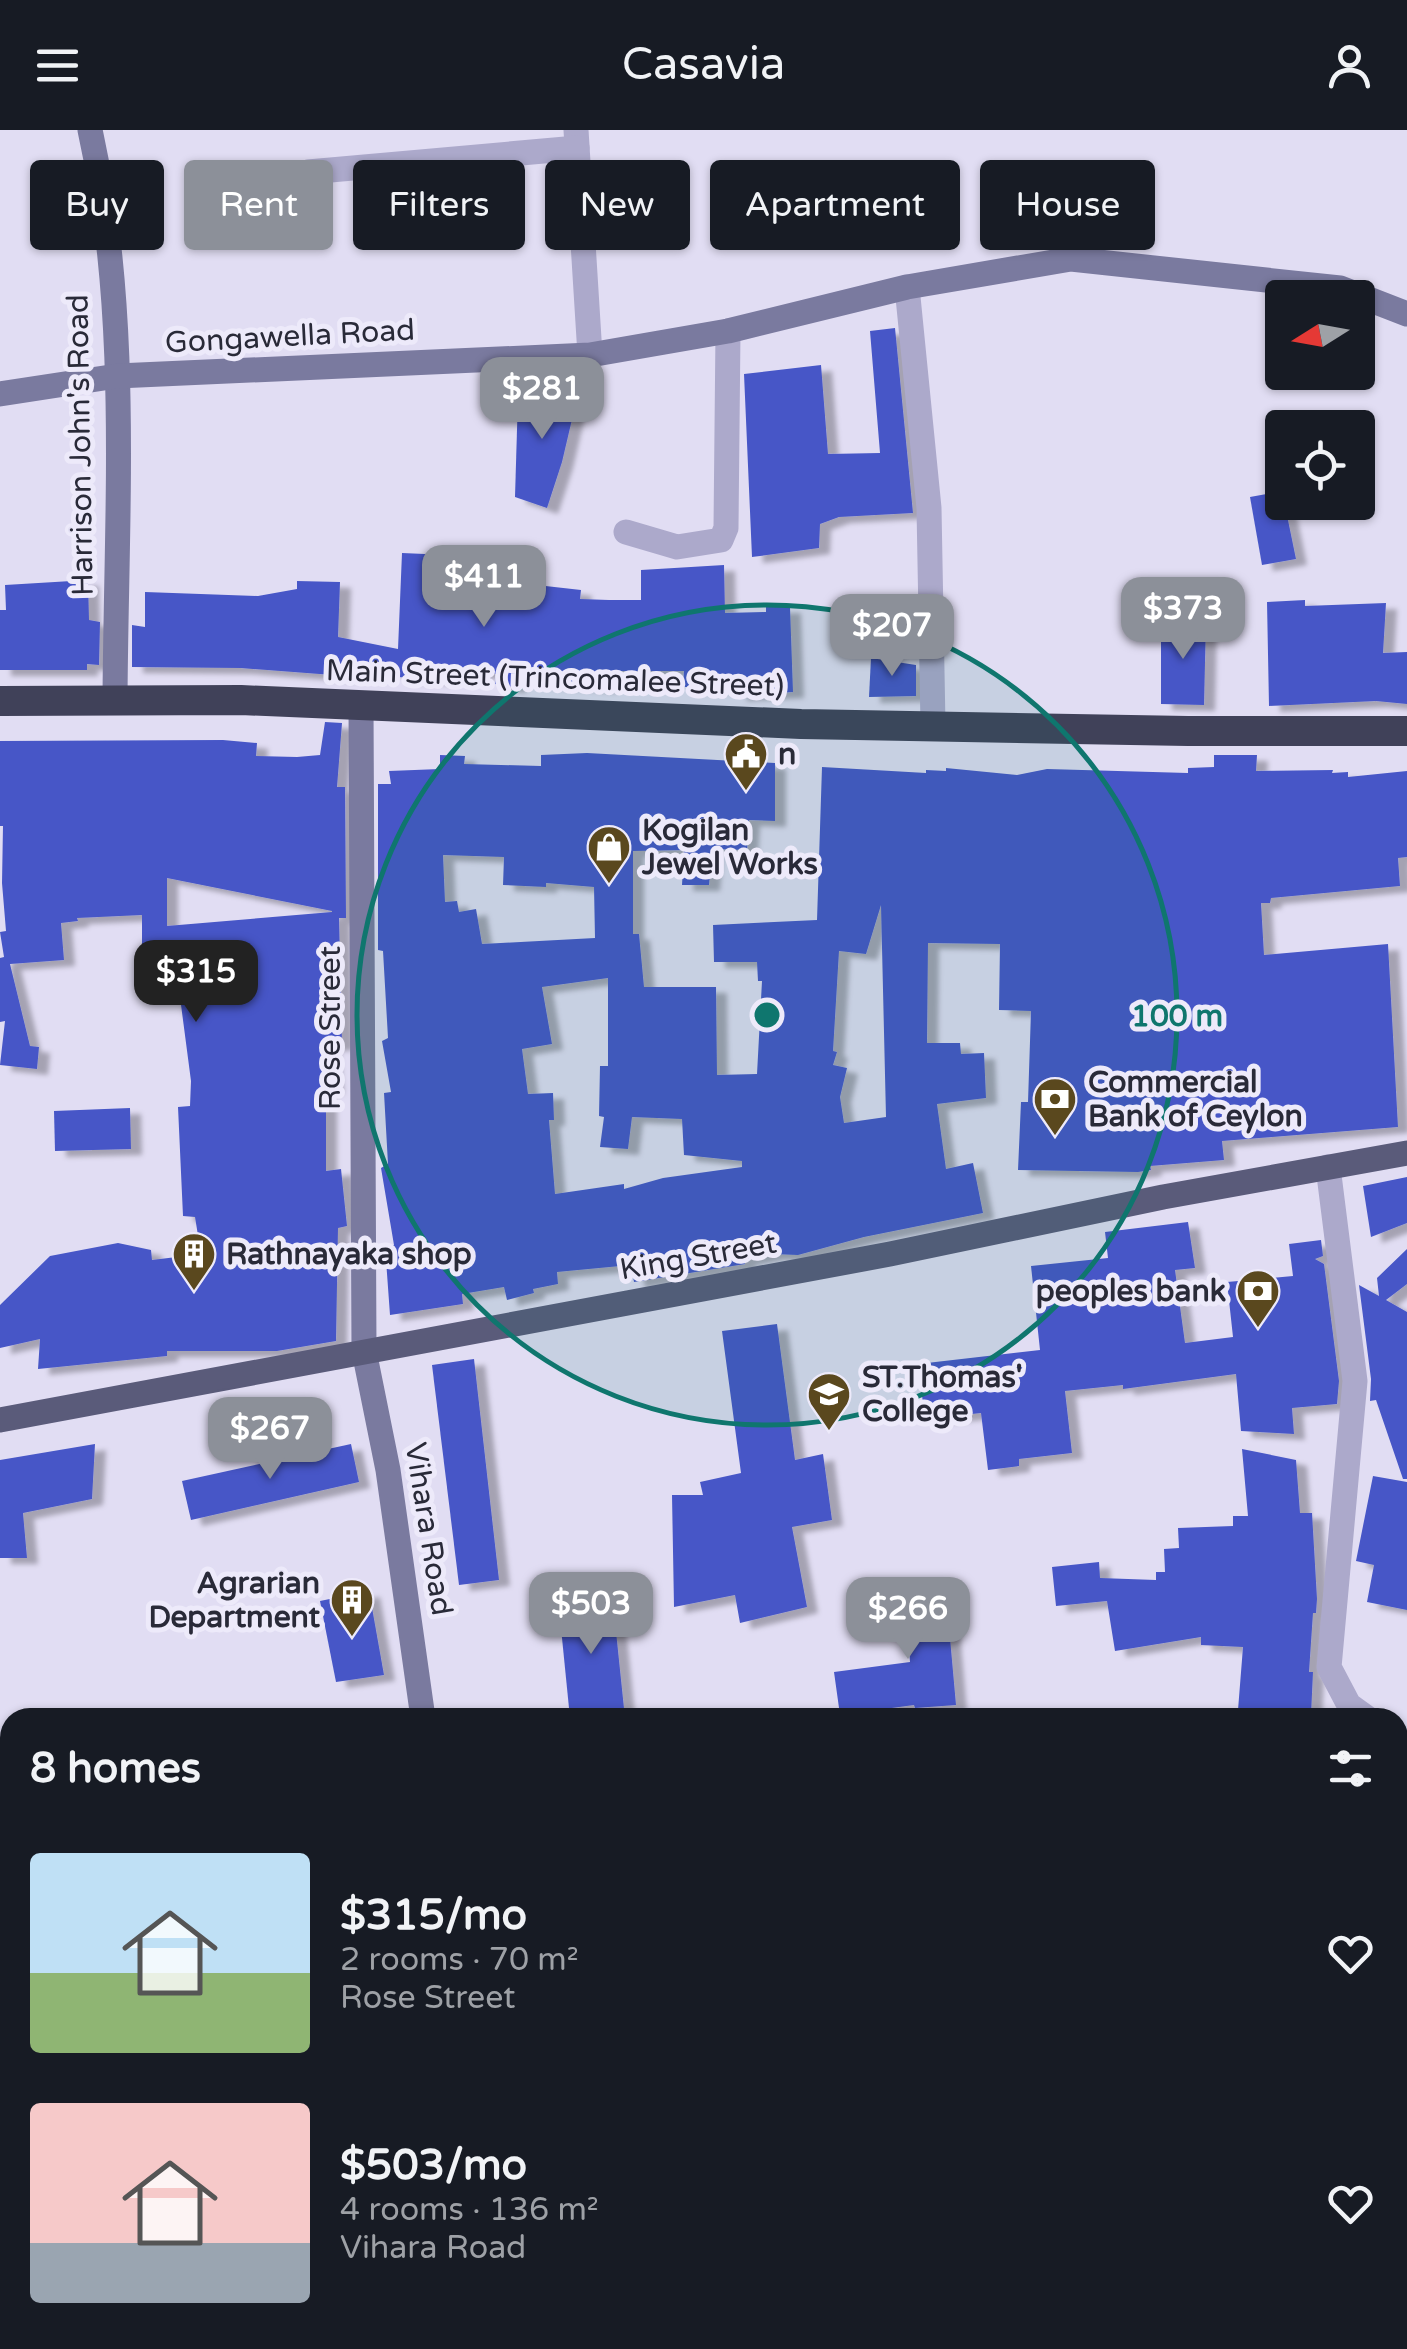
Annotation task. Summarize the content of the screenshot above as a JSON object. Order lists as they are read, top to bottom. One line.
{"streets":{"highway":["Main Street (Trincomalee Street)"],"main road":["King Street"],"street":["Gongawella Road","Harrison John's Road","Rose Street","Vihara Road"]},"crossings":[["Gongawella Road","Harrison John's Road"],["Harrison John's Road","Main Street (Trincomalee Street)"],["Main Street (Trincomalee Street)","Rose Street"],["Rose Street","King Street"],["Rose Street","Vihara Road"],["King Street","Vihara Road"]],"places":{"public building":["n"],"shop":["Kogilan Jewel Works"],"bank":["Commercial Bank of Ceylon","peoples bank"],"building":["Rathnayaka shop","Agrarian Department"],"school or university":["ST.Thomas' College"]},"north":"left","page":{"header":"Casavia","chip":["Buy","Rent","Filters","New","Apartment","House"],"price":["$281","$411","$373","$207","$315","$267","$503","$266"],"heading":"8 homes","list":[{"name":"$315/mo","note":"2 rooms · 70 m² · Rose Street"},{"name":"$503/mo","note":"4 rooms · 136 m² · Vihara Road"}]},"rings":["100 m"]}
